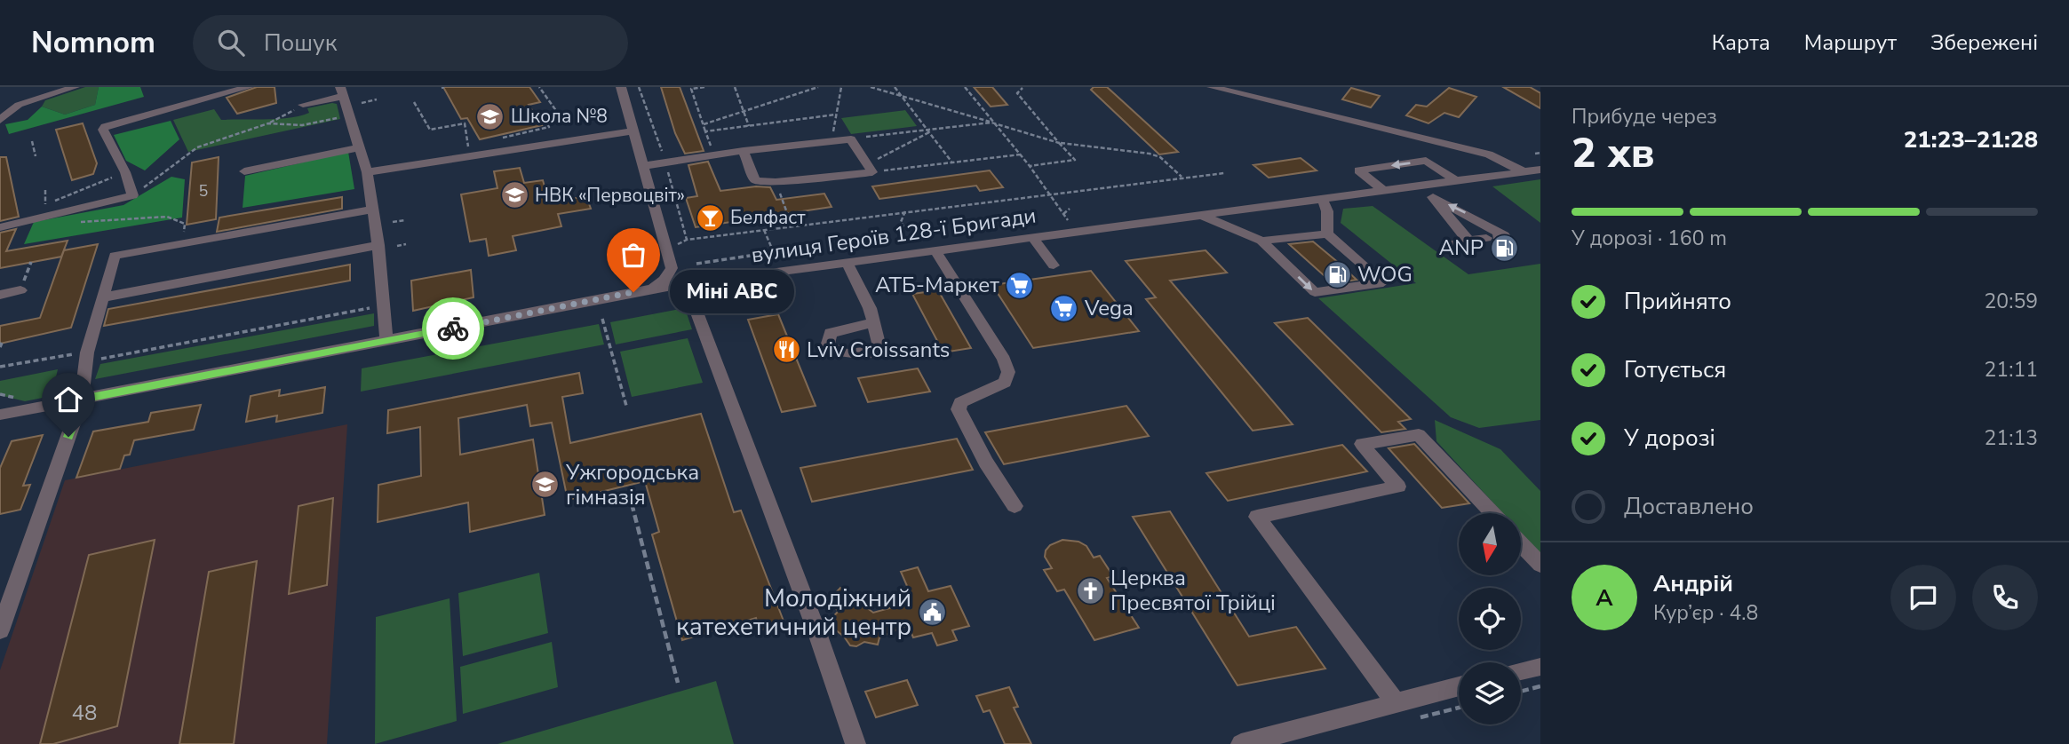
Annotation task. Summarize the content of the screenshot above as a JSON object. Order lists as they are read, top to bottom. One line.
{"streets":{"street":["вулиця Героїв 128-ї Бригади"]},"places":{"school or university":["Школа №8","НВК «Первоцвіт»","Ужгородська гімназія"],"bar":["Белфаст"],"fuel station":["ANP","WOG"],"supermarket":["АТБ-Маркет","Vega"],"other":["Міні ABC"],"restaurant":["Lviv Croissants"],"church":["Церква Пресвятої Трійці"],"public building":["Молодіжний катехетичний центр"]},"house_numbers":["5","48"],"north":"bottom","page":{"header":"Nomnom","search":"Пошук","nav":["Карта","Маршрут","Збережені"],"heading":["2 хв","Прибуде через","21:23–21:28"],"panel":["Андрій","Кур’єр · 4.8"],"bar":"У дорозі · 160 m","list":[["Прийнято","20:59"],["Готується","21:11"],["У дорозі","21:13"],"Доставлено"],"bubble":"Міні ABC","round":"А"}}
